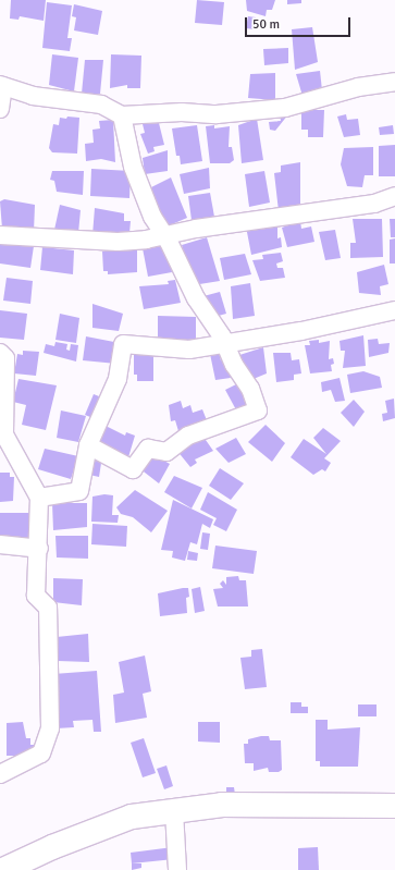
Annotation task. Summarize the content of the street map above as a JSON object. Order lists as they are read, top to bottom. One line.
{"scale_bar":"50 m"}
